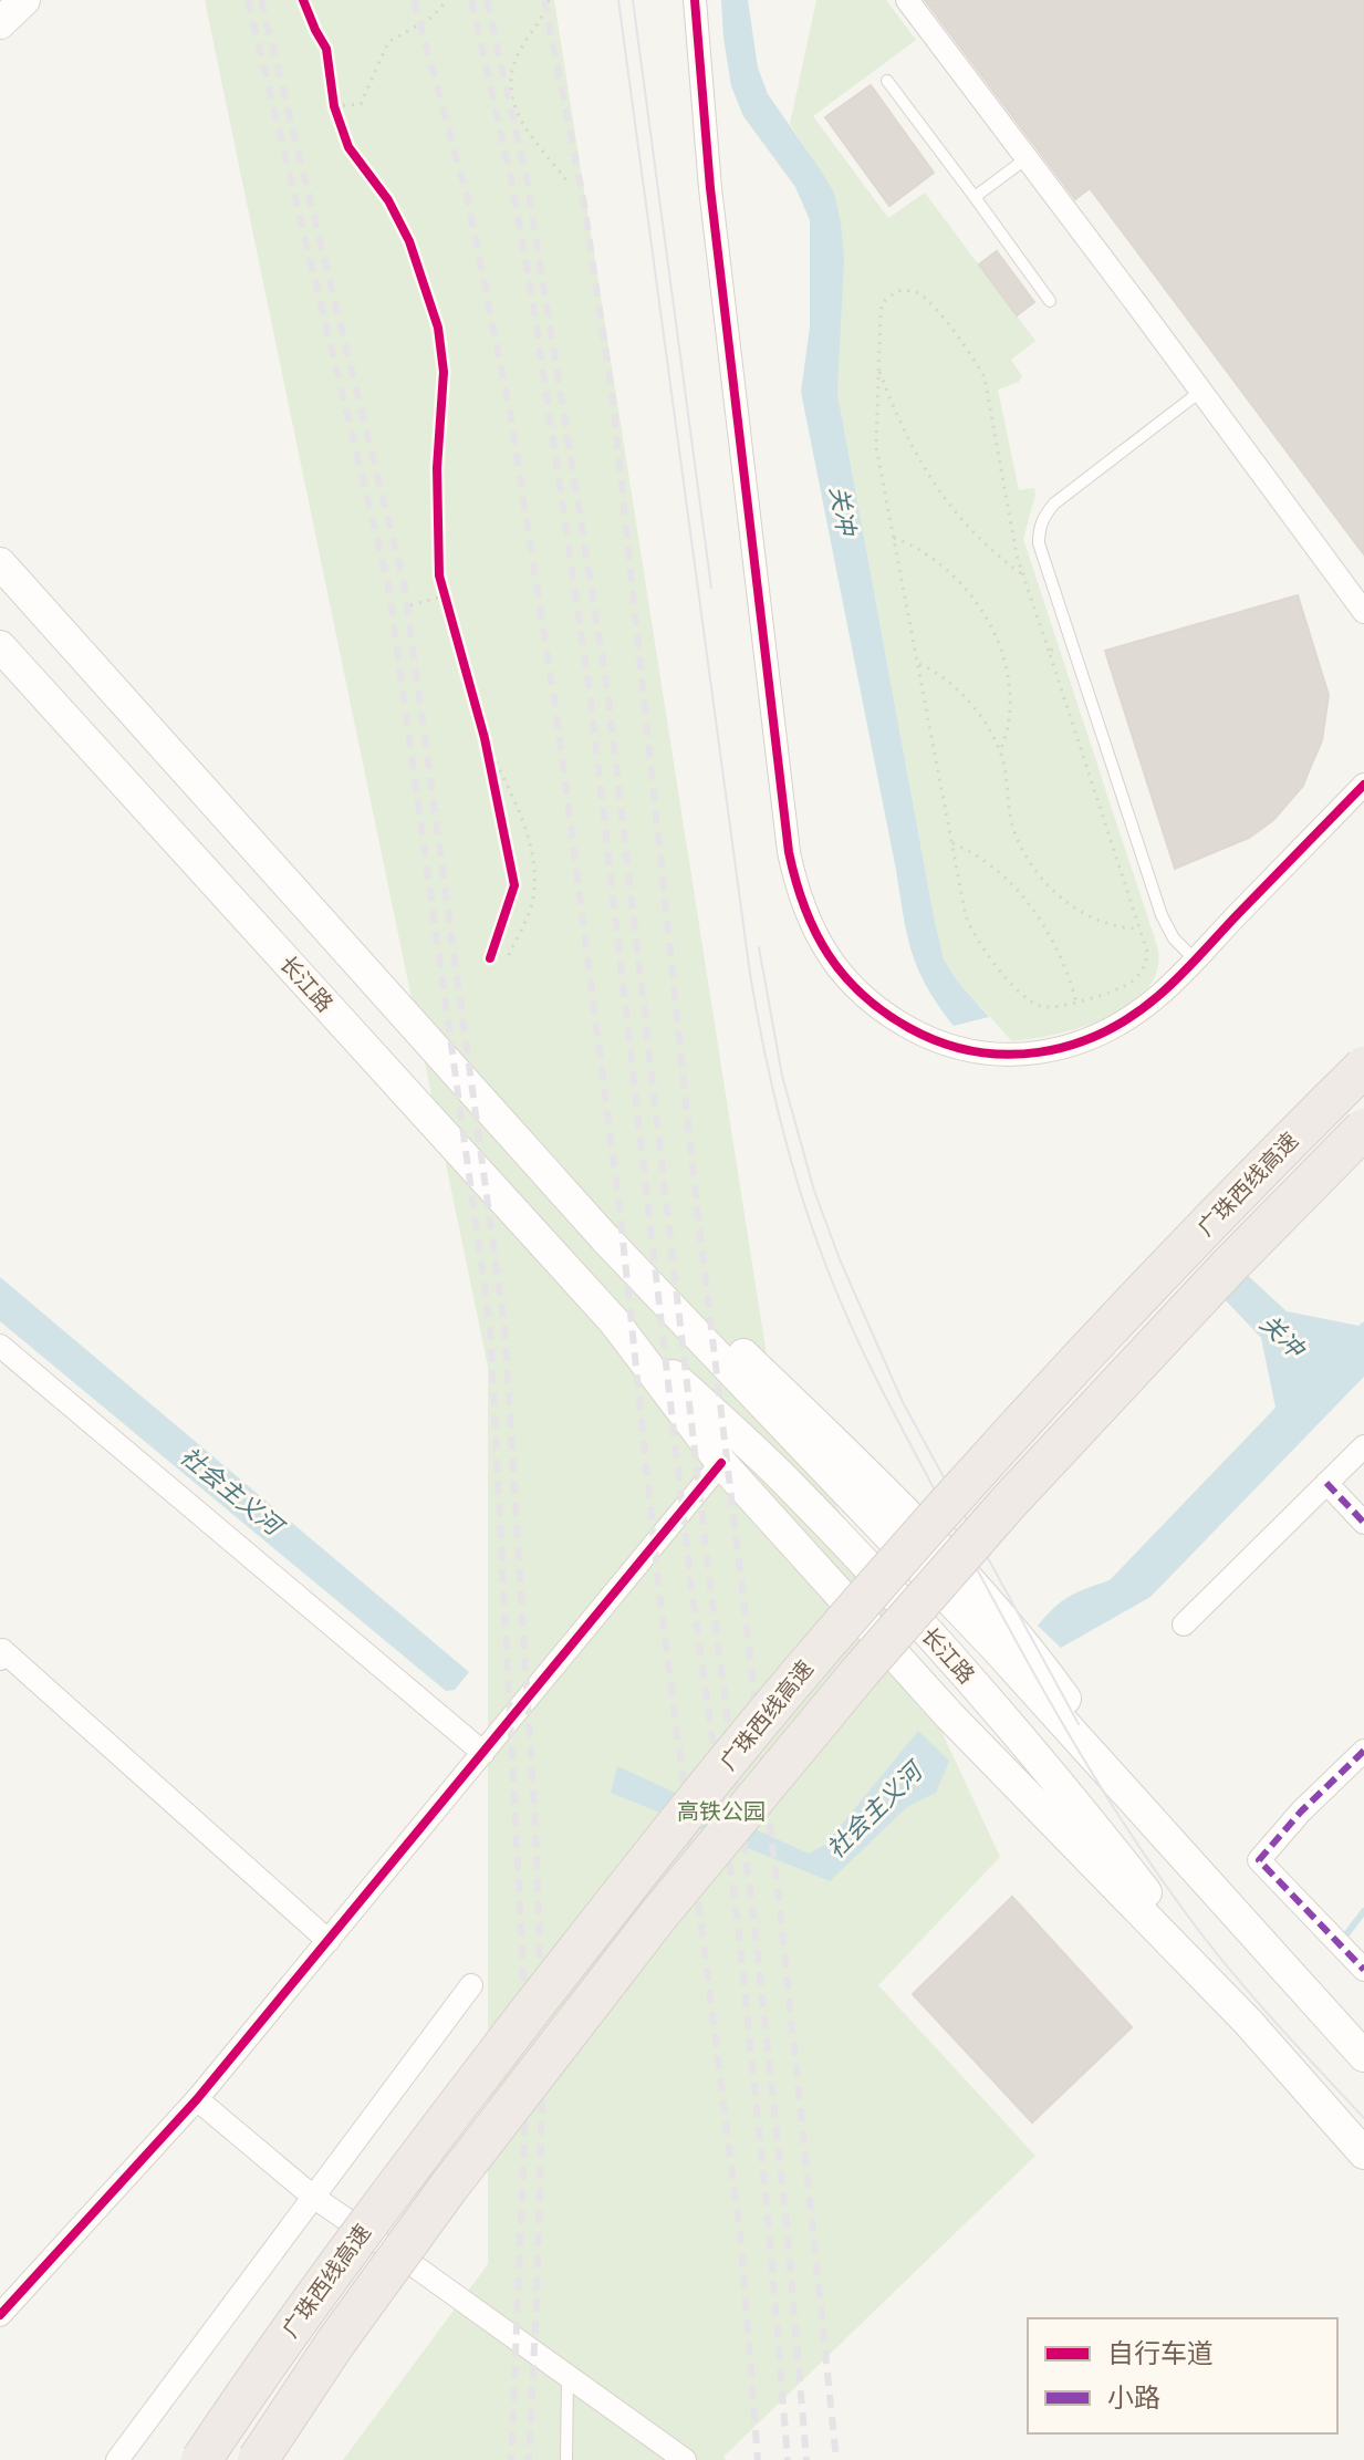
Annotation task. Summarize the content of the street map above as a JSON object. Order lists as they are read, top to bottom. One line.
{"streets":{"highway":["广珠西线高速"],"main road":["长江路"]},"water":["关冲","社会主义河"],"parks":["高铁公园"],"legend":["自行车道","小路"]}
